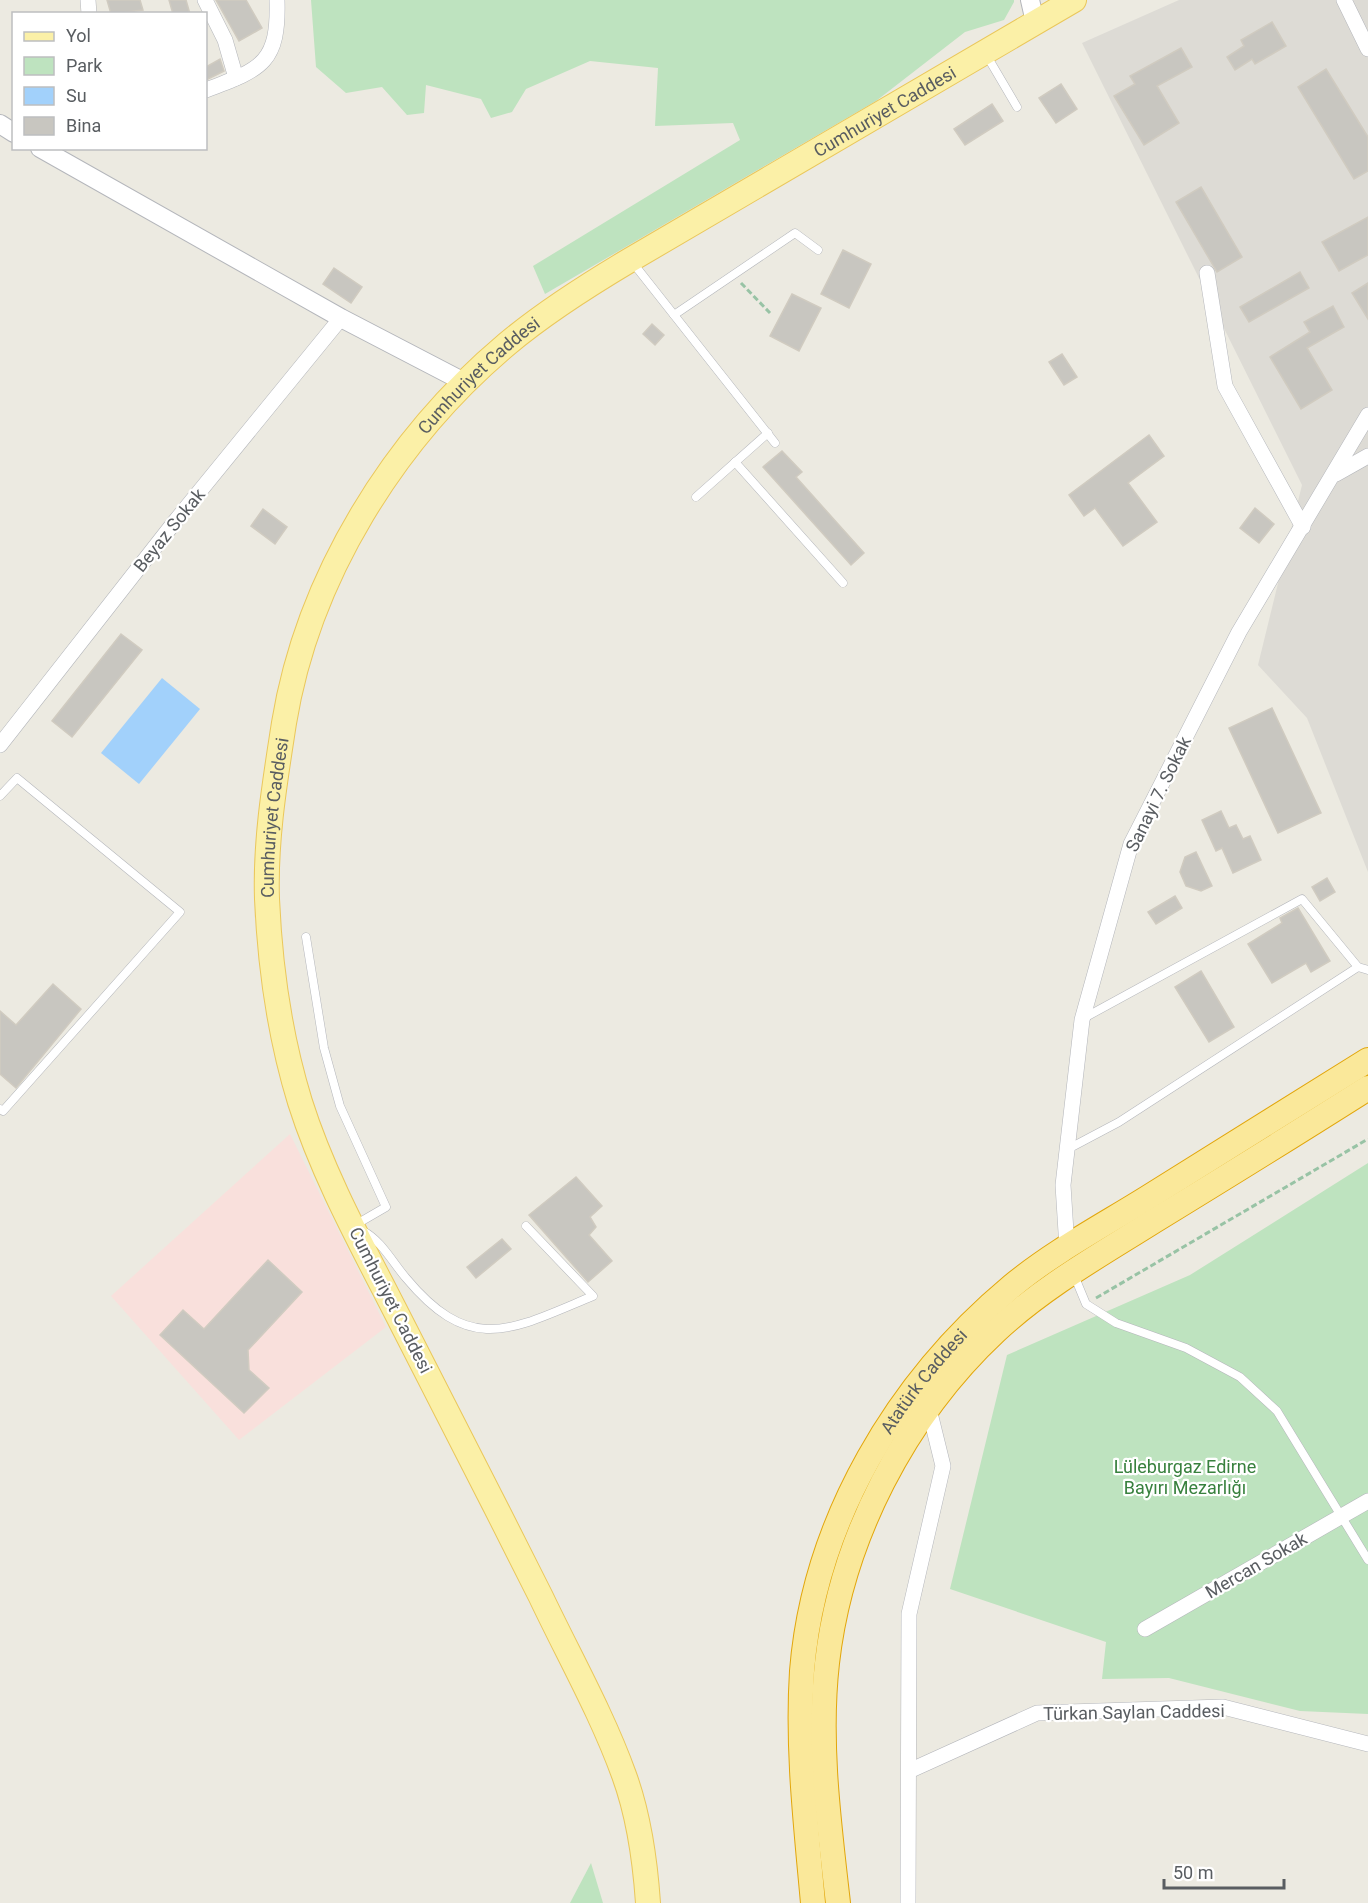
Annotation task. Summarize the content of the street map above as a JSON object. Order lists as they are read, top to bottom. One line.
{"streets":{"highway":["Atatürk Caddesi"],"main road":["Cumhuriyet Caddesi"],"street":["Beyaz Sokak","Sanayi 7. Sokak","Mercan Sokak","Türkan Saylan Caddesi"]},"crossings":[["Sanayi 7. Sokak","Atatürk Caddesi"]],"parks":["Lüleburgaz Edirne Bayırı Mezarlığı"],"legend":["Yol","Park","Su","Bina"],"scale_bar":"50 m"}
